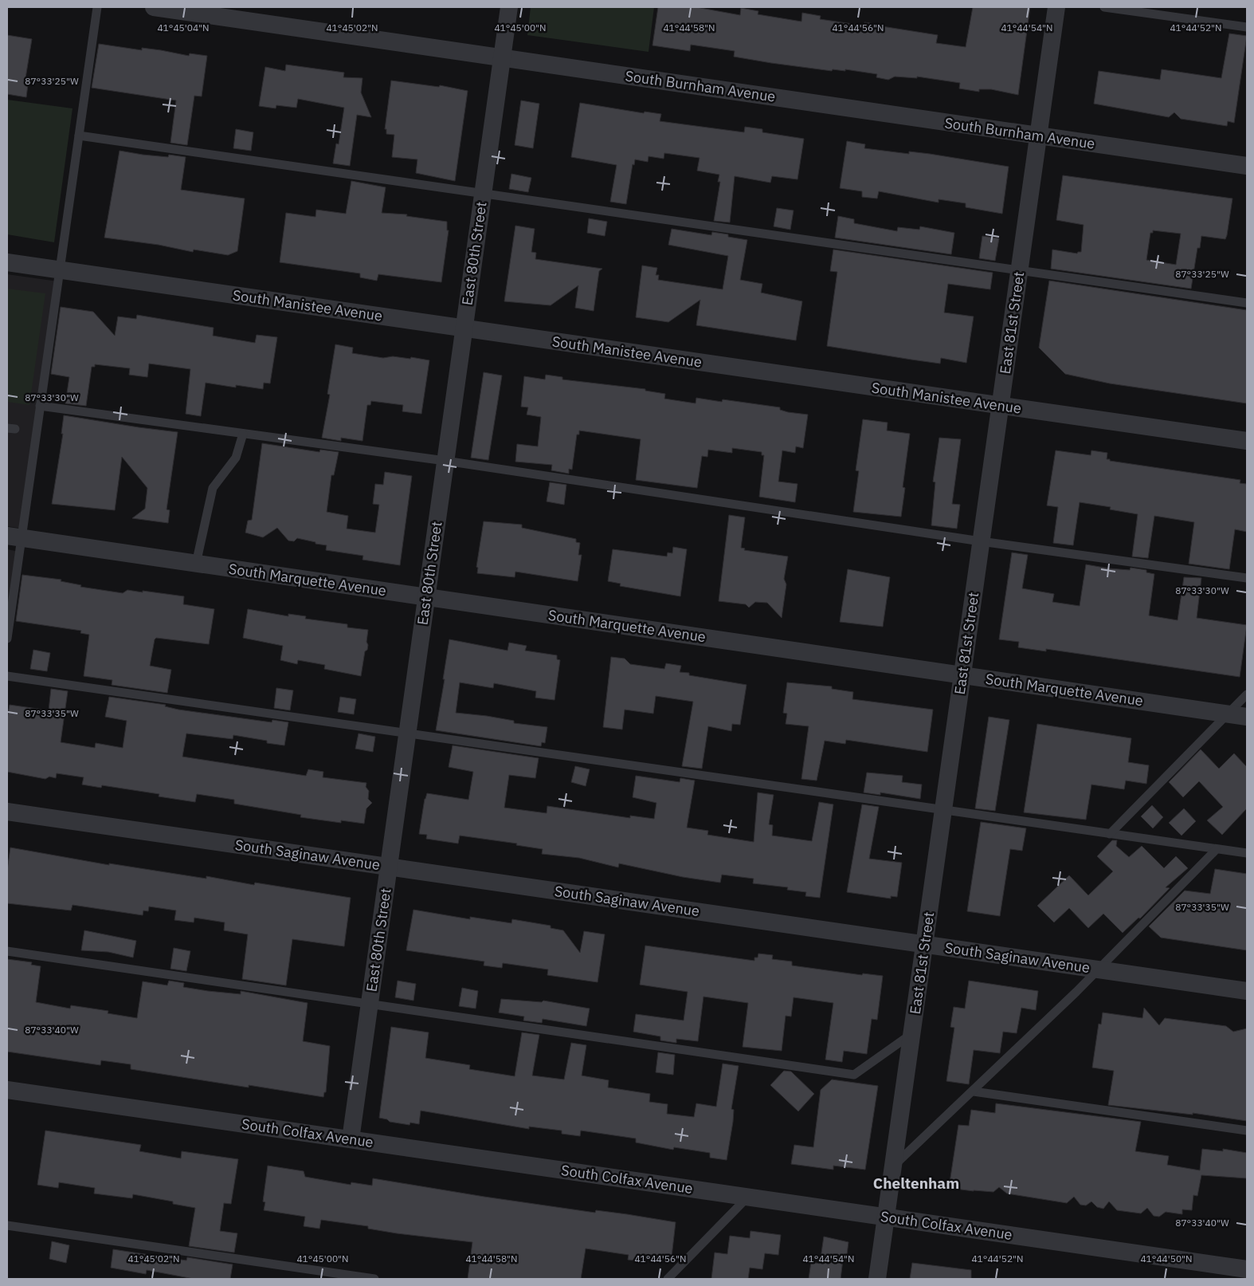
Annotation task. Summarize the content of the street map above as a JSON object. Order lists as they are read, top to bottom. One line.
{"streets":{"street":["South Burnham Avenue","East 80th Street","South Manistee Avenue","East 81st Street","South Marquette Avenue","South Saginaw Avenue","South Colfax Avenue"]},"crossings":[["South Burnham Avenue","East 80th Street"],["South Burnham Avenue","East 81st Street"],["East 80th Street","South Manistee Avenue"],["East 80th Street","South Marquette Avenue"],["East 80th Street","South Saginaw Avenue"],["East 80th Street","South Colfax Avenue"],["South Manistee Avenue","East 81st Street"],["East 81st Street","South Marquette Avenue"],["East 81st Street","South Saginaw Avenue"],["East 81st Street","South Colfax Avenue"]],"districts":["Cheltenham"],"coordinates":["41°45'04\"N","41°45'02\"N","41°45'00\"N","41°44'58\"N","41°44'56\"N","41°44'54\"N","41°44'52\"N","87°33'25\"W","87°33'30\"W","87°33'35\"W","87°33'40\"W","41°44'50\"N"]}
